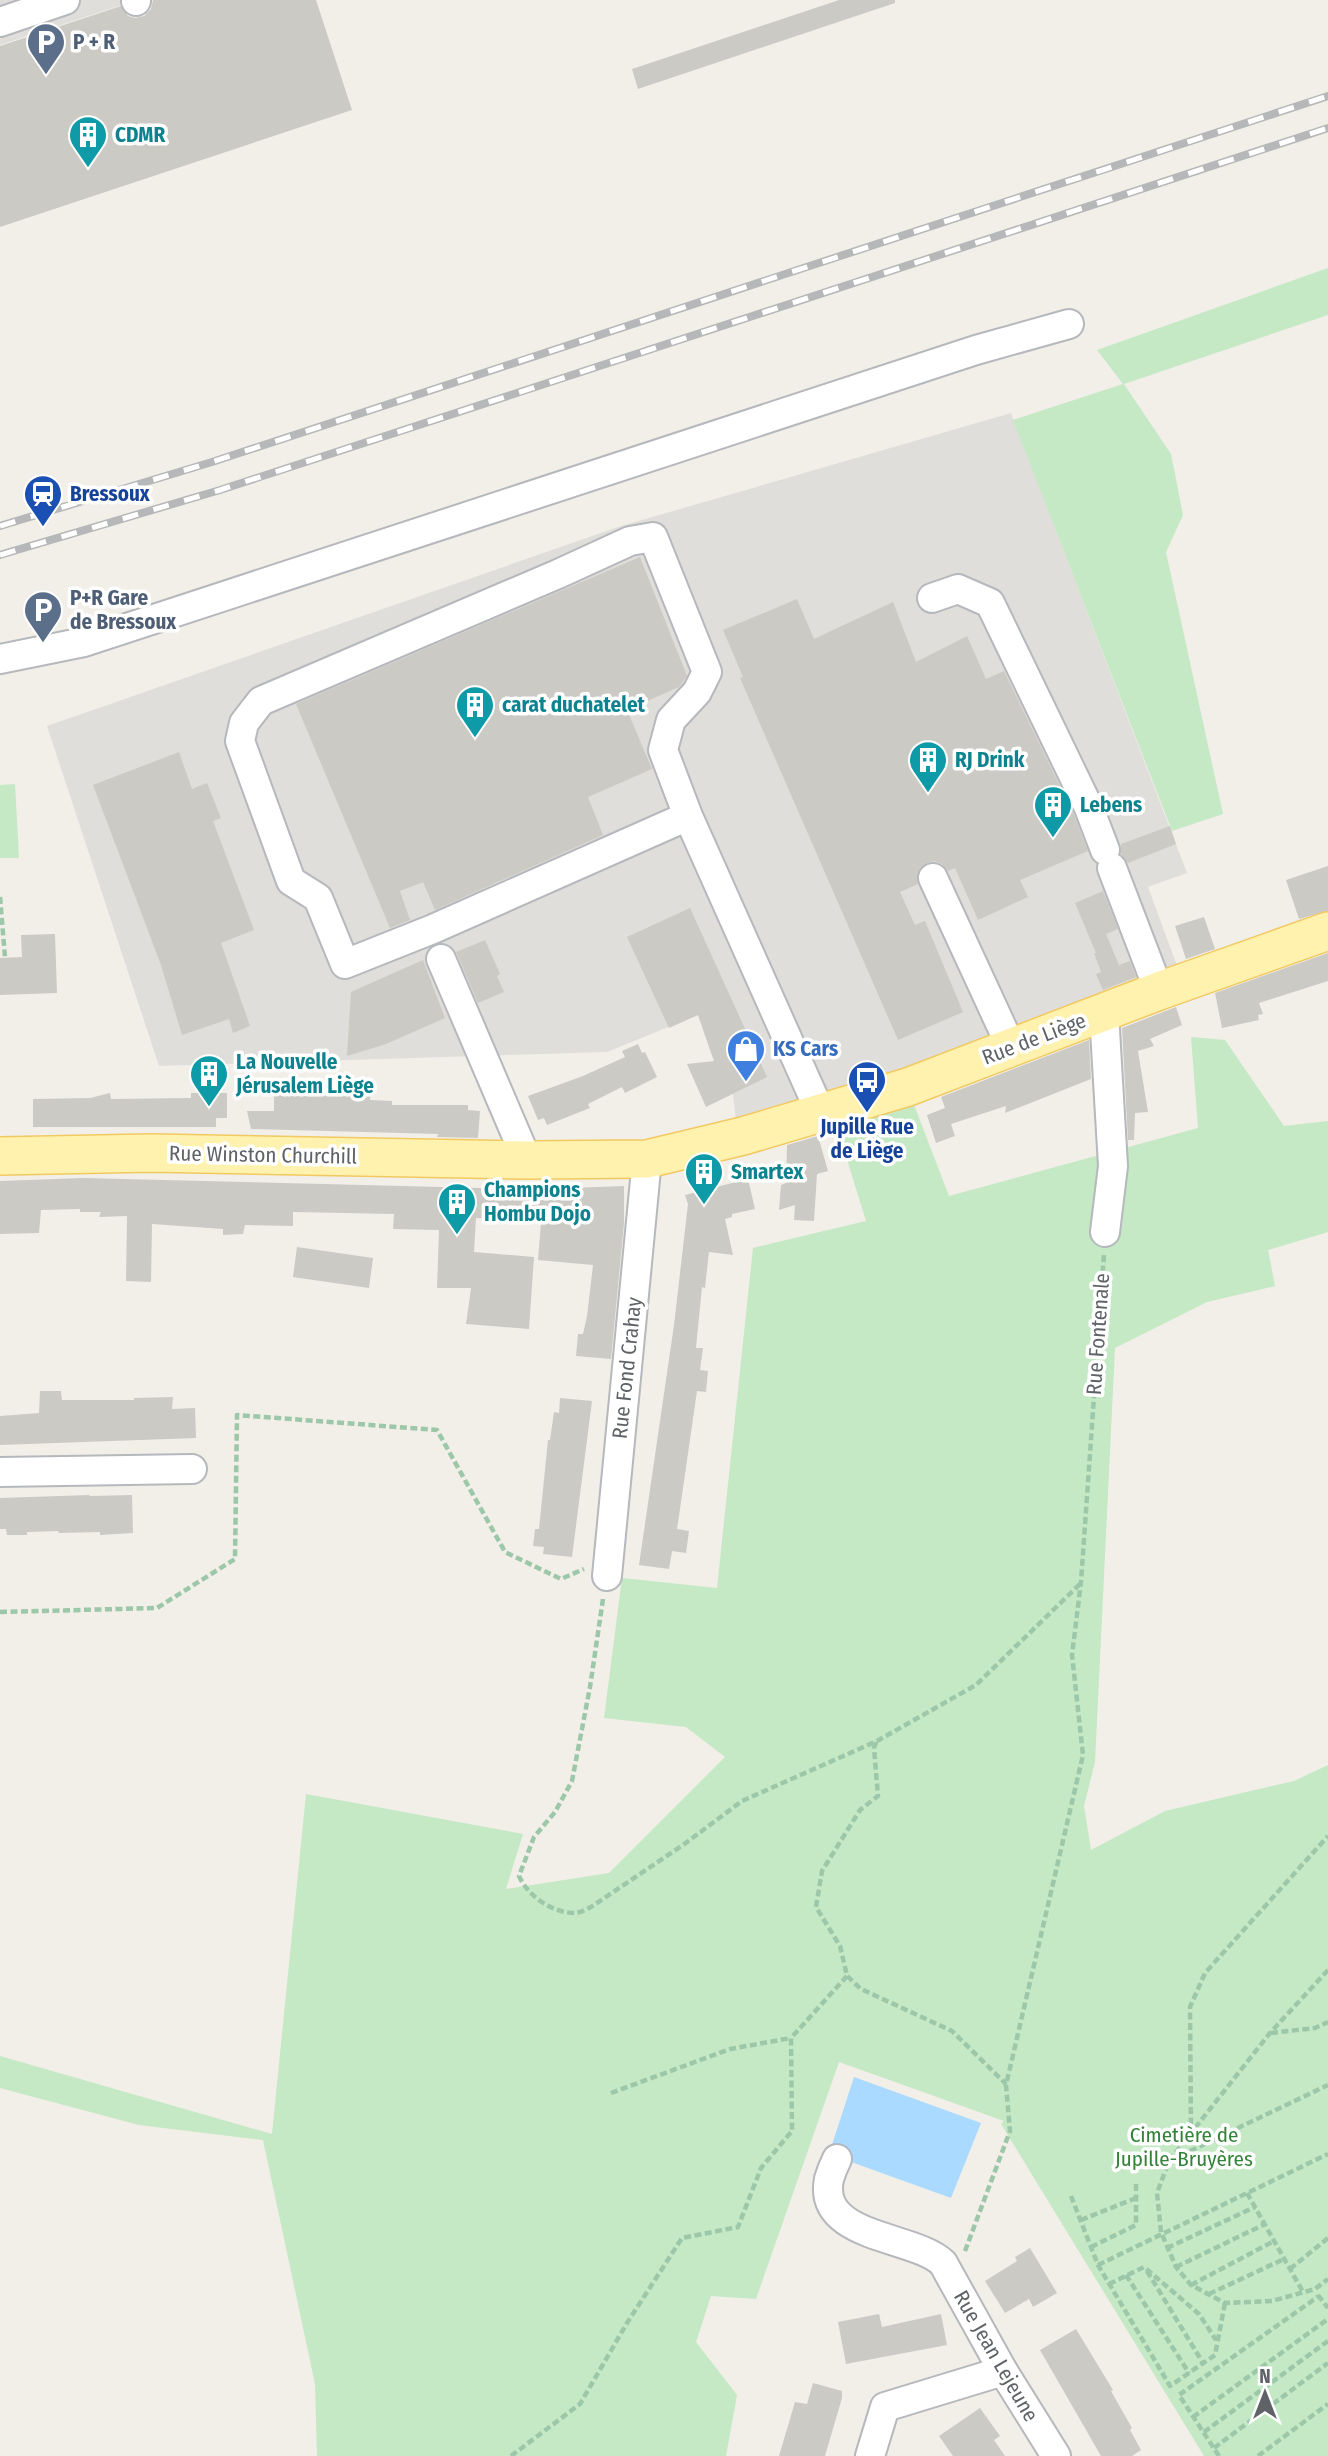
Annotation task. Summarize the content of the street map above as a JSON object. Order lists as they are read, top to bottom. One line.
{"streets":{"main road":["Rue de Liège","Rue Winston Churchill"],"street":["Rue Fond Crahay","Rue Jean Lejeune"],"path":["Rue Fontenale"]},"crossings":[["Rue de Liège","Rue Winston Churchill"],["Rue Winston Churchill","Rue Fond Crahay"],["Rue Fontenale","Rue Jean Lejeune"]],"parks":["Cimetière de Jupille-Bruyères"],"places":{"parking":["P + R","P+R Gare de Bressoux"],"building":["CDMR","carat duchatelet","RJ Drink","Lebens","La Nouvelle Jérusalem Liège","Smartex","Champions Hombu Dojo"],"station":["Bressoux"],"shop":["KS Cars"],"bus stop":["Jupille Rue de Liège"]},"north":"top"}
